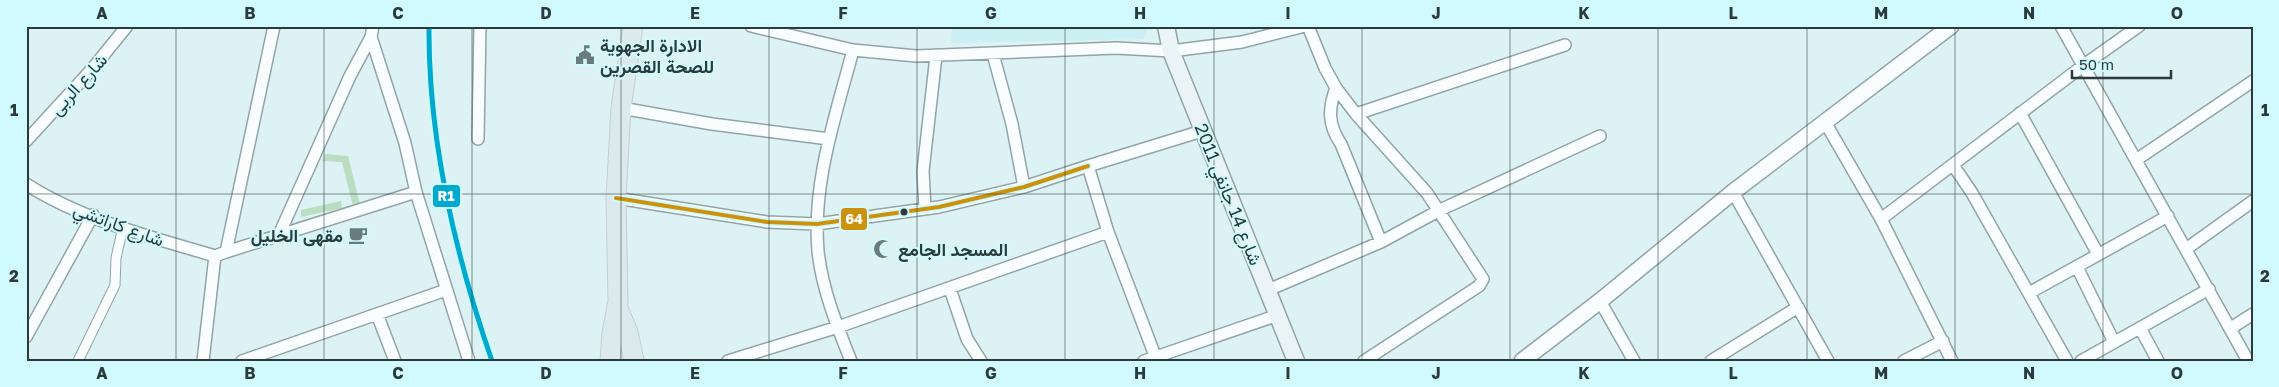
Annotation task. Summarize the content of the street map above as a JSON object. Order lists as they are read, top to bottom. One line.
{"streets":{"main road":["شارع 14 جانفي 2011"],"street":["شارع الربى","شارع كاراتشي"]},"places":{"public building":["الادارة الجهوية للصحة القصرين"],"cafe":["مقهى الخليل"],"mosque":["المسجد الجامع"]},"lines":["transit line R1","transit line 64"],"scale_bar":"50 m","grid":{"columns":["A","B","C","D","E","F","G","H","I","J","K","L","M","N","O"],"rows":["1","2"]}}
